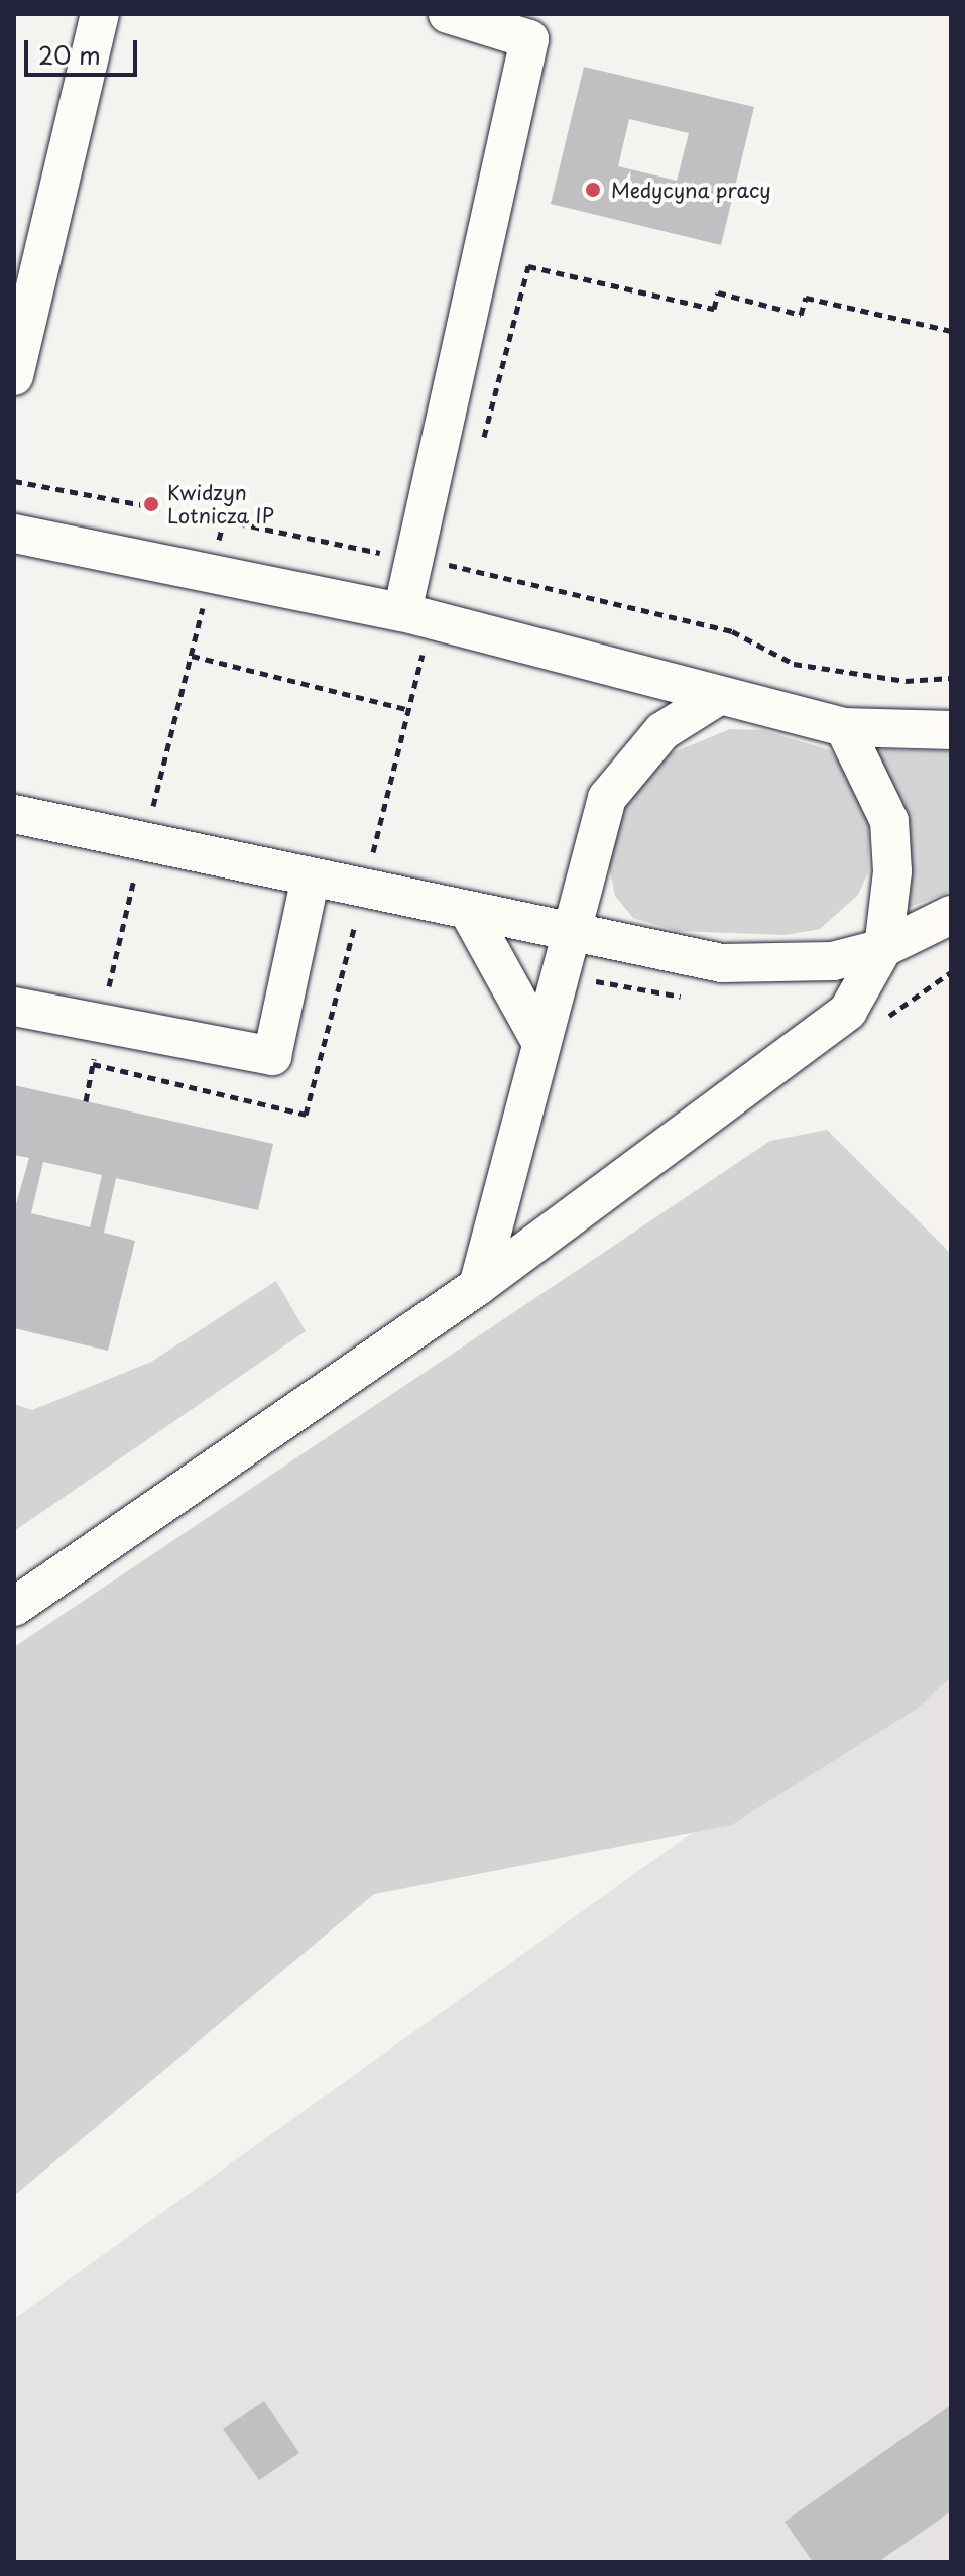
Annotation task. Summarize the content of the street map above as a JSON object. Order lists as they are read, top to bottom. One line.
{"places":["Medycyna pracy","Kwidzyn Lotnicza IP"],"scale_bar":"20 m"}
